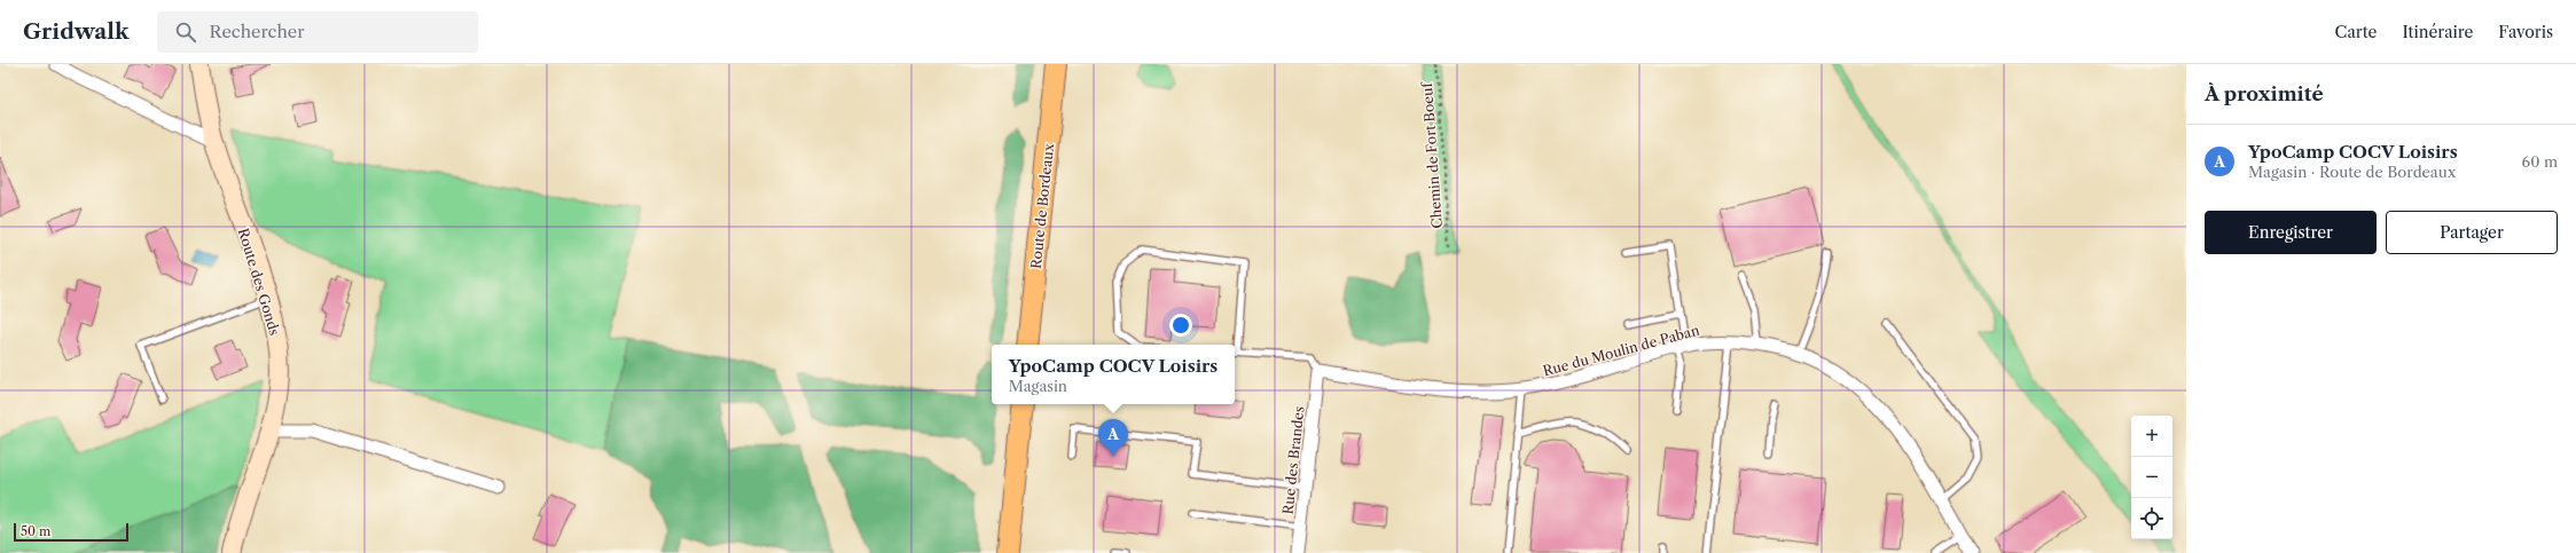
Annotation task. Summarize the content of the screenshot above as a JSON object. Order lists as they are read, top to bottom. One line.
{"streets":{"main road":["Route de Bordeaux"],"street":["Route des Gonds","Rue du Moulin de Paban","Rue des Brandes"],"path":["Chemin de Fort Boeuf"]},"crossings":[["Rue du Moulin de Paban","Rue des Brandes"]],"scale_bar":"50 m","page":{"header":"Gridwalk","search":"Rechercher","nav":["Carte","Itinéraire","Favoris"],"heading":"À proximité","list":[{"mark":"A","name":"YpoCamp COCV Loisirs","note":"Magasin · Route de Bordeaux","value":"60 m"}],"buttons":["Enregistrer","Partager"],"popup":["YpoCamp COCV Loisirs","Magasin"],"map_buttons":["+","−"],"pins":"A","scale":"50 m"}}
